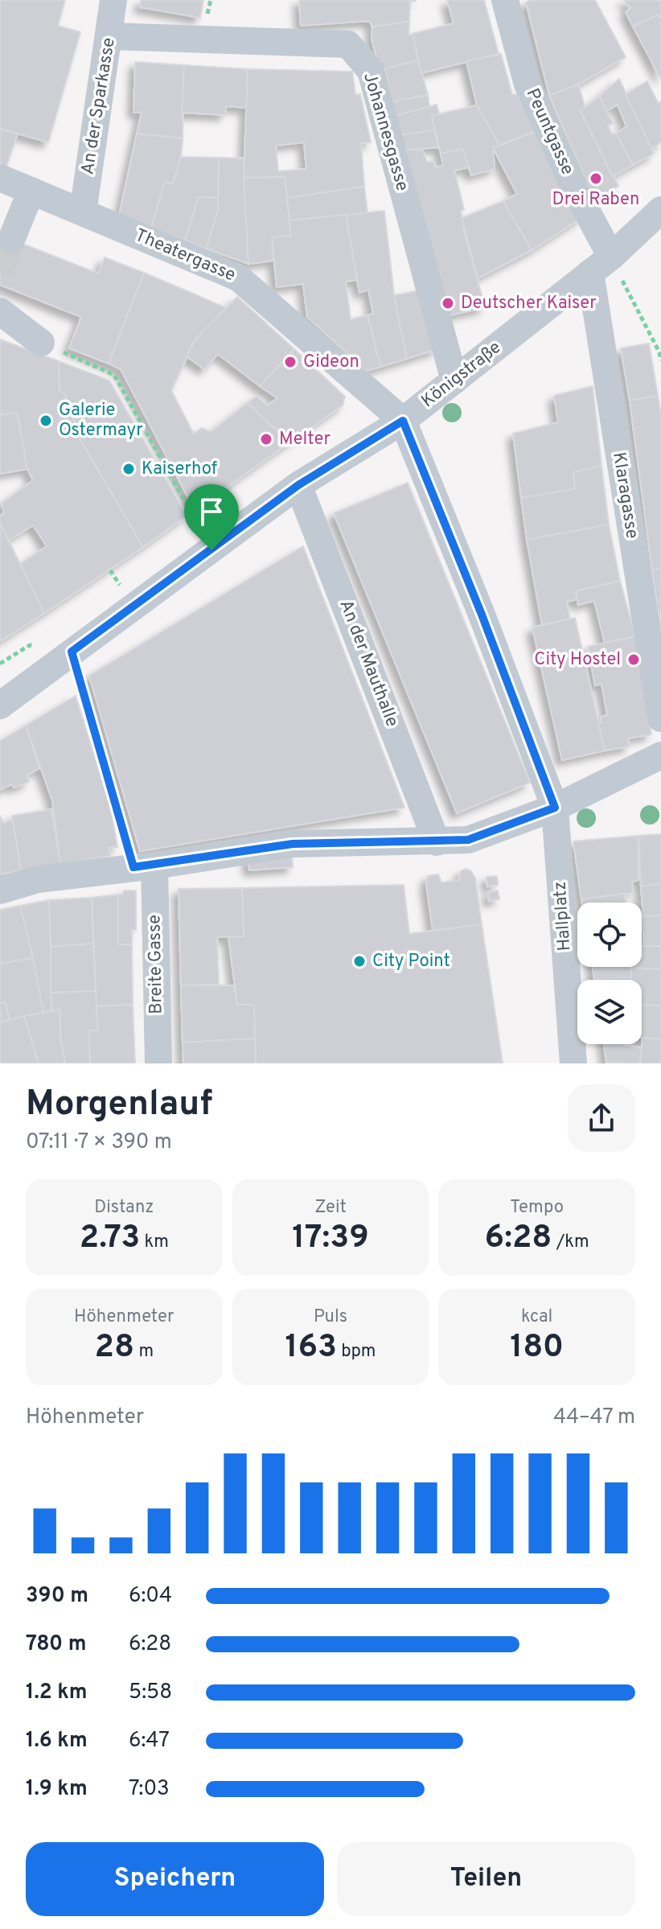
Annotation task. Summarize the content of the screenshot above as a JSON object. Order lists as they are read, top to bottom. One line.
{"streets":{"street":["An der Sparkasse","Johannesgasse","Peuntgasse","Theatergasse","Königstraße","Klaragasse","An der Mauthalle","Hallplatz","Breite Gasse"]},"crossings":[["An der Sparkasse","Johannesgasse"],["An der Sparkasse","Theatergasse"],["Johannesgasse","Königstraße"],["Peuntgasse","Königstraße"],["Peuntgasse","Klaragasse"],["Theatergasse","Königstraße"],["Theatergasse","Hallplatz"],["Königstraße","Klaragasse"],["Königstraße","An der Mauthalle"],["Königstraße","Hallplatz"]],"places":["Drei Raben","Deutscher Kaiser","Gideon","Galerie Ostermayr","Melter","Kaiserhof","City Hostel","City Point"],"page":{"heading":["Morgenlauf","07:11 · 7 × 390 m"],"stats":[["Distanz","2.73 km"],["Zeit","17:39"],["Tempo","6:28 /km"],["Höhenmeter","28 m"],["Puls","163 bpm"],["kcal","180"]],"chart":["Höhenmeter","44–47 m"],"list":[{"name":"390 m","note":"6:04"},{"name":"780 m","note":"6:28"},{"name":"1.2 km","note":"5:58"},{"name":"1.6 km","note":"6:47"},{"name":"1.9 km","note":"7:03"}],"buttons":["Speichern","Teilen"]}}
